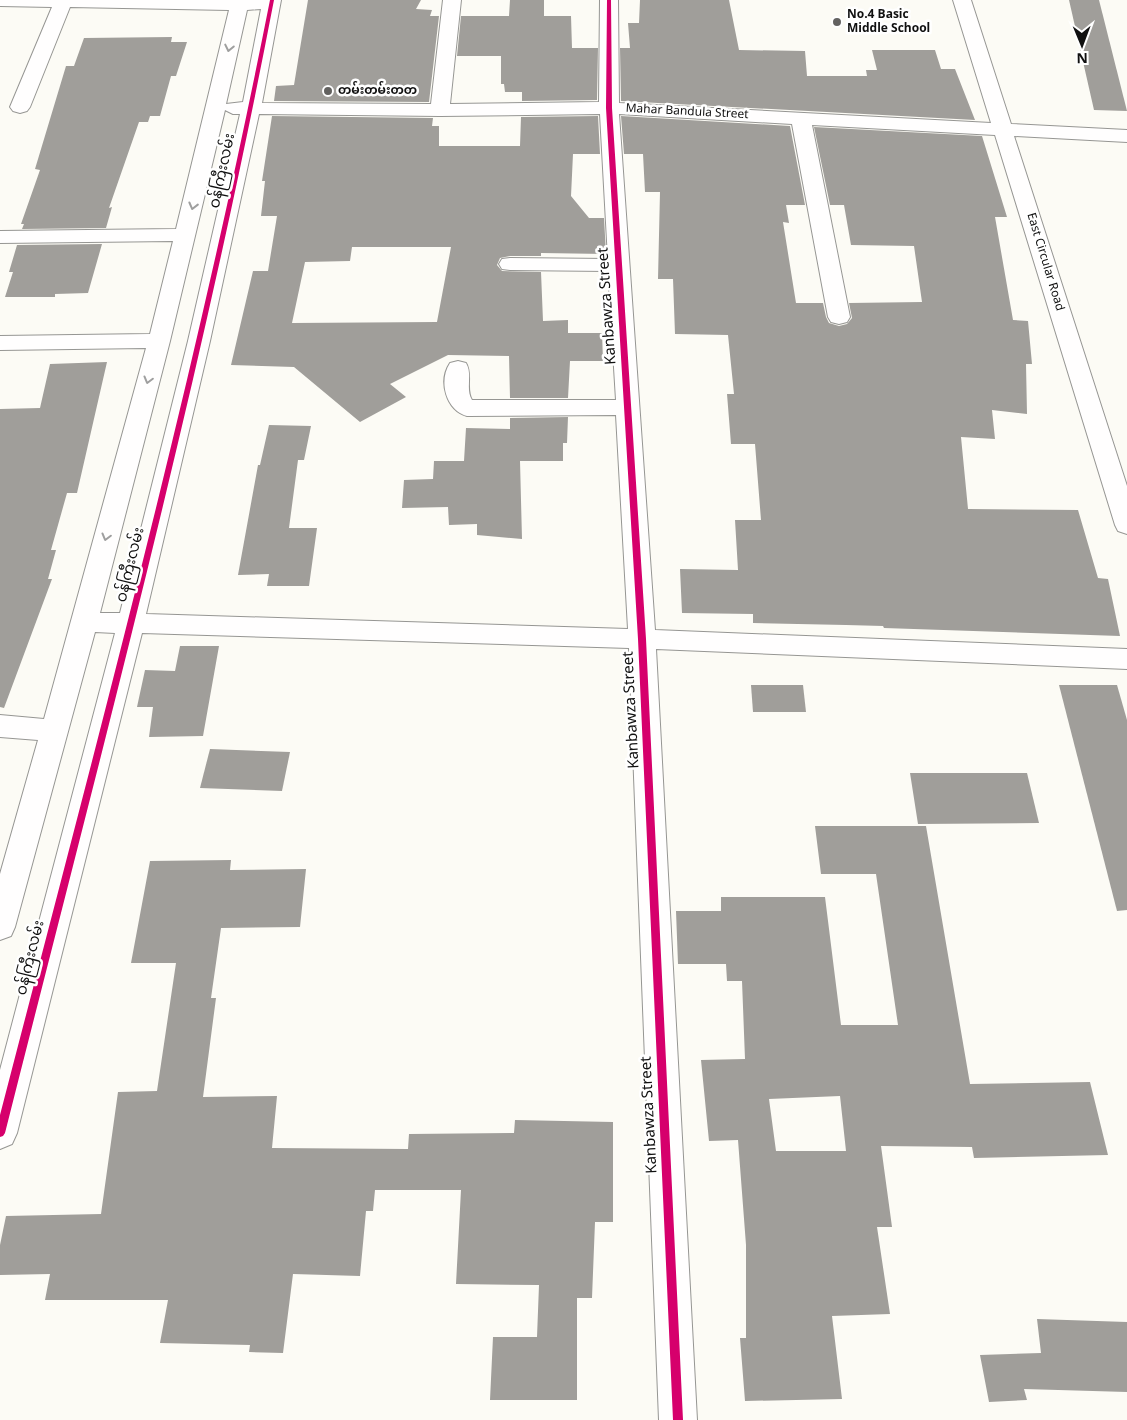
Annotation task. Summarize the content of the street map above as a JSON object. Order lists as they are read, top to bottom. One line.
{"streets":{"street":["Mahar Bandula Street","ဝန်ကြီးလမ်း","East Circular Road","Kanbawza Street"]},"crossings":[["Mahar Bandula Street","ဝန်ကြီးလမ်း"],["Mahar Bandula Street","East Circular Road"],["Mahar Bandula Street","Kanbawza Street"]],"places":["No.4 Basic Middle School","တမ်းတမ်းတတ"],"north":"bottom"}
